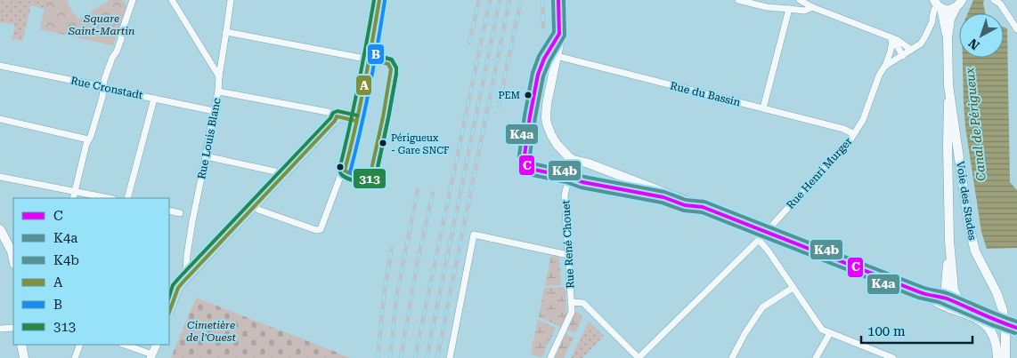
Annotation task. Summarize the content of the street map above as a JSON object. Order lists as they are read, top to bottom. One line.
{"streets":{"main road":["Voie des Stades"],"street":["Rue Cronstadt","Rue du Bassin","Rue Louis Blanc","Rue Henri Murger","Rue René Chouet"]},"crossings":[["Rue Cronstadt","Rue Louis Blanc"],["Rue du Bassin","Rue Henri Murger"],["Rue Henri Murger","Rue René Chouet"]],"water":["Canal de Périgueux"],"parks":["Square Saint-Martin","Cimetière de l'Ouest"],"places":["PEM","Périgueux - Gare SNCF"],"lines":["transit line C","transit line K4a","transit line K4b","transit line A","transit line 313","transit line B"],"legend":["C","K4a","K4b","A","B","313"],"scale_bar":"100 m","north":"bottom left"}
